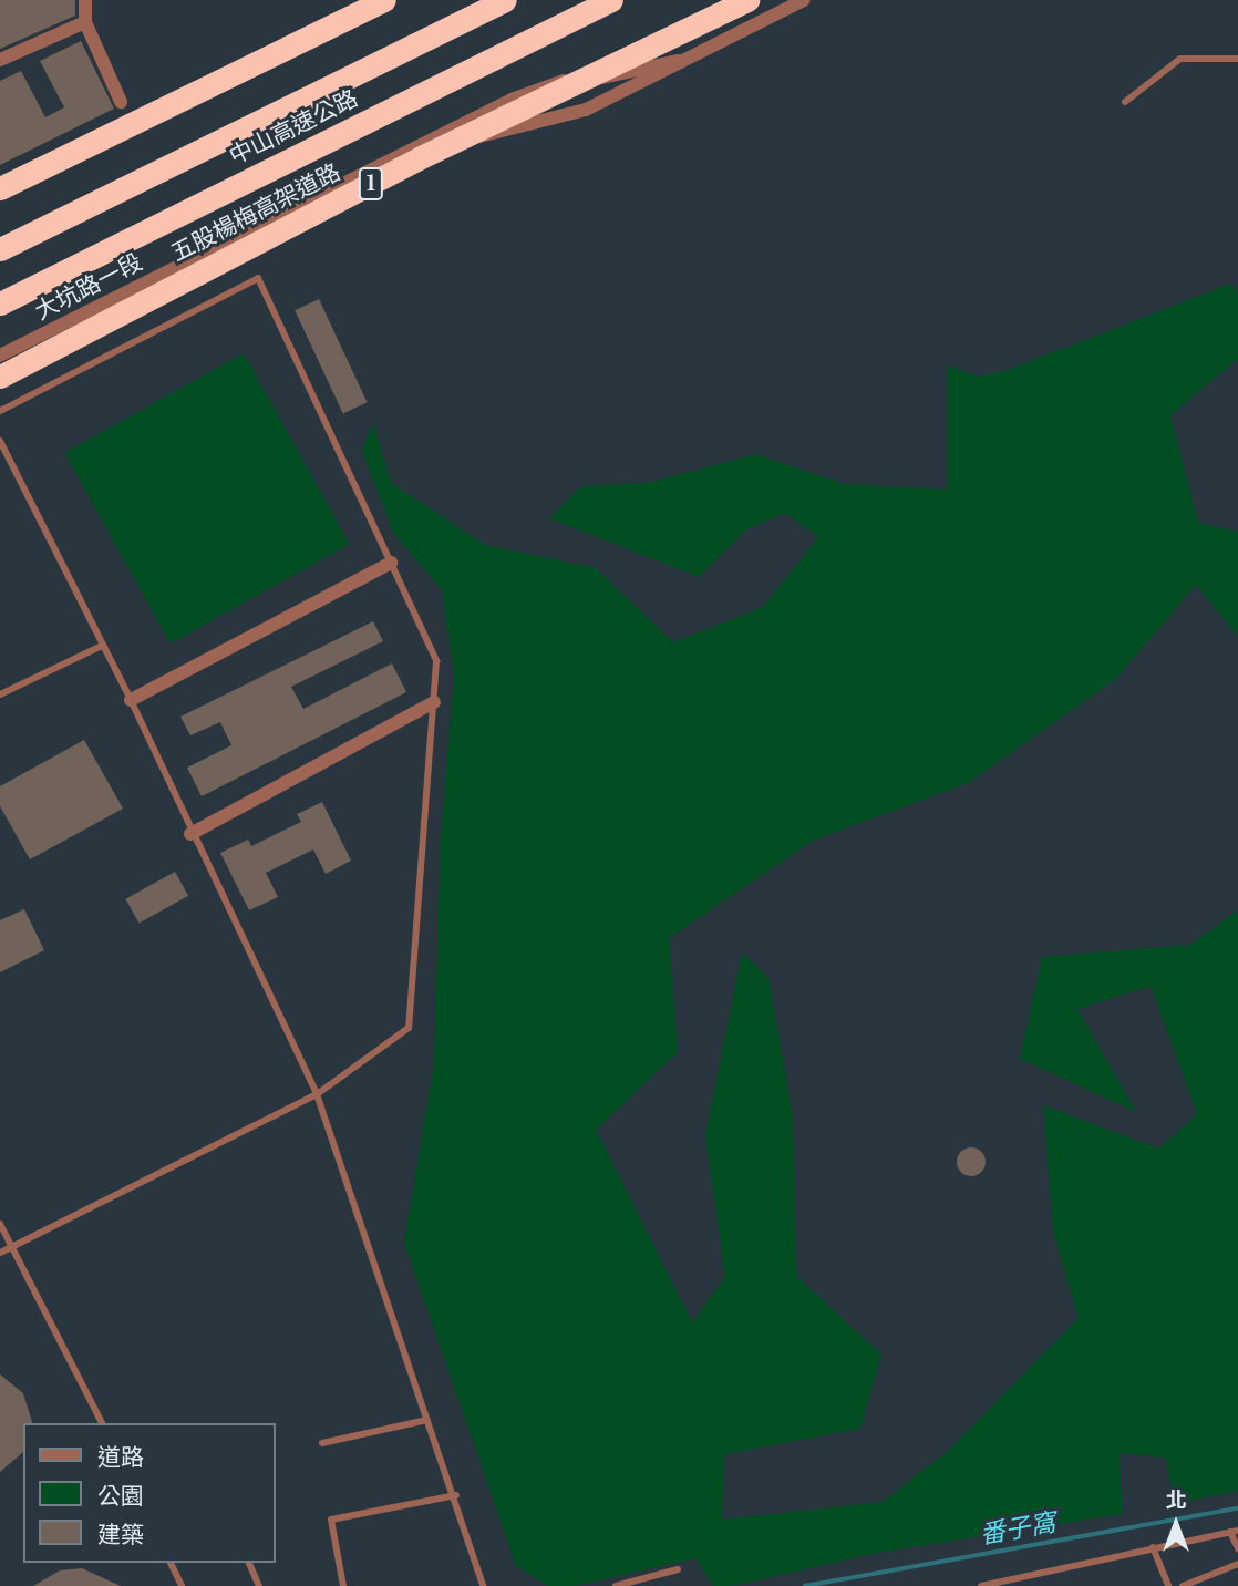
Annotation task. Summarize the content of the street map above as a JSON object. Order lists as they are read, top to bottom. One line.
{"streets":{"highway":["中山高速公路","1","五股楊梅高架道路"],"street":["大坑路一段"]},"water":["番子窩"],"legend":["道路","公園","建築"],"north":"top"}
